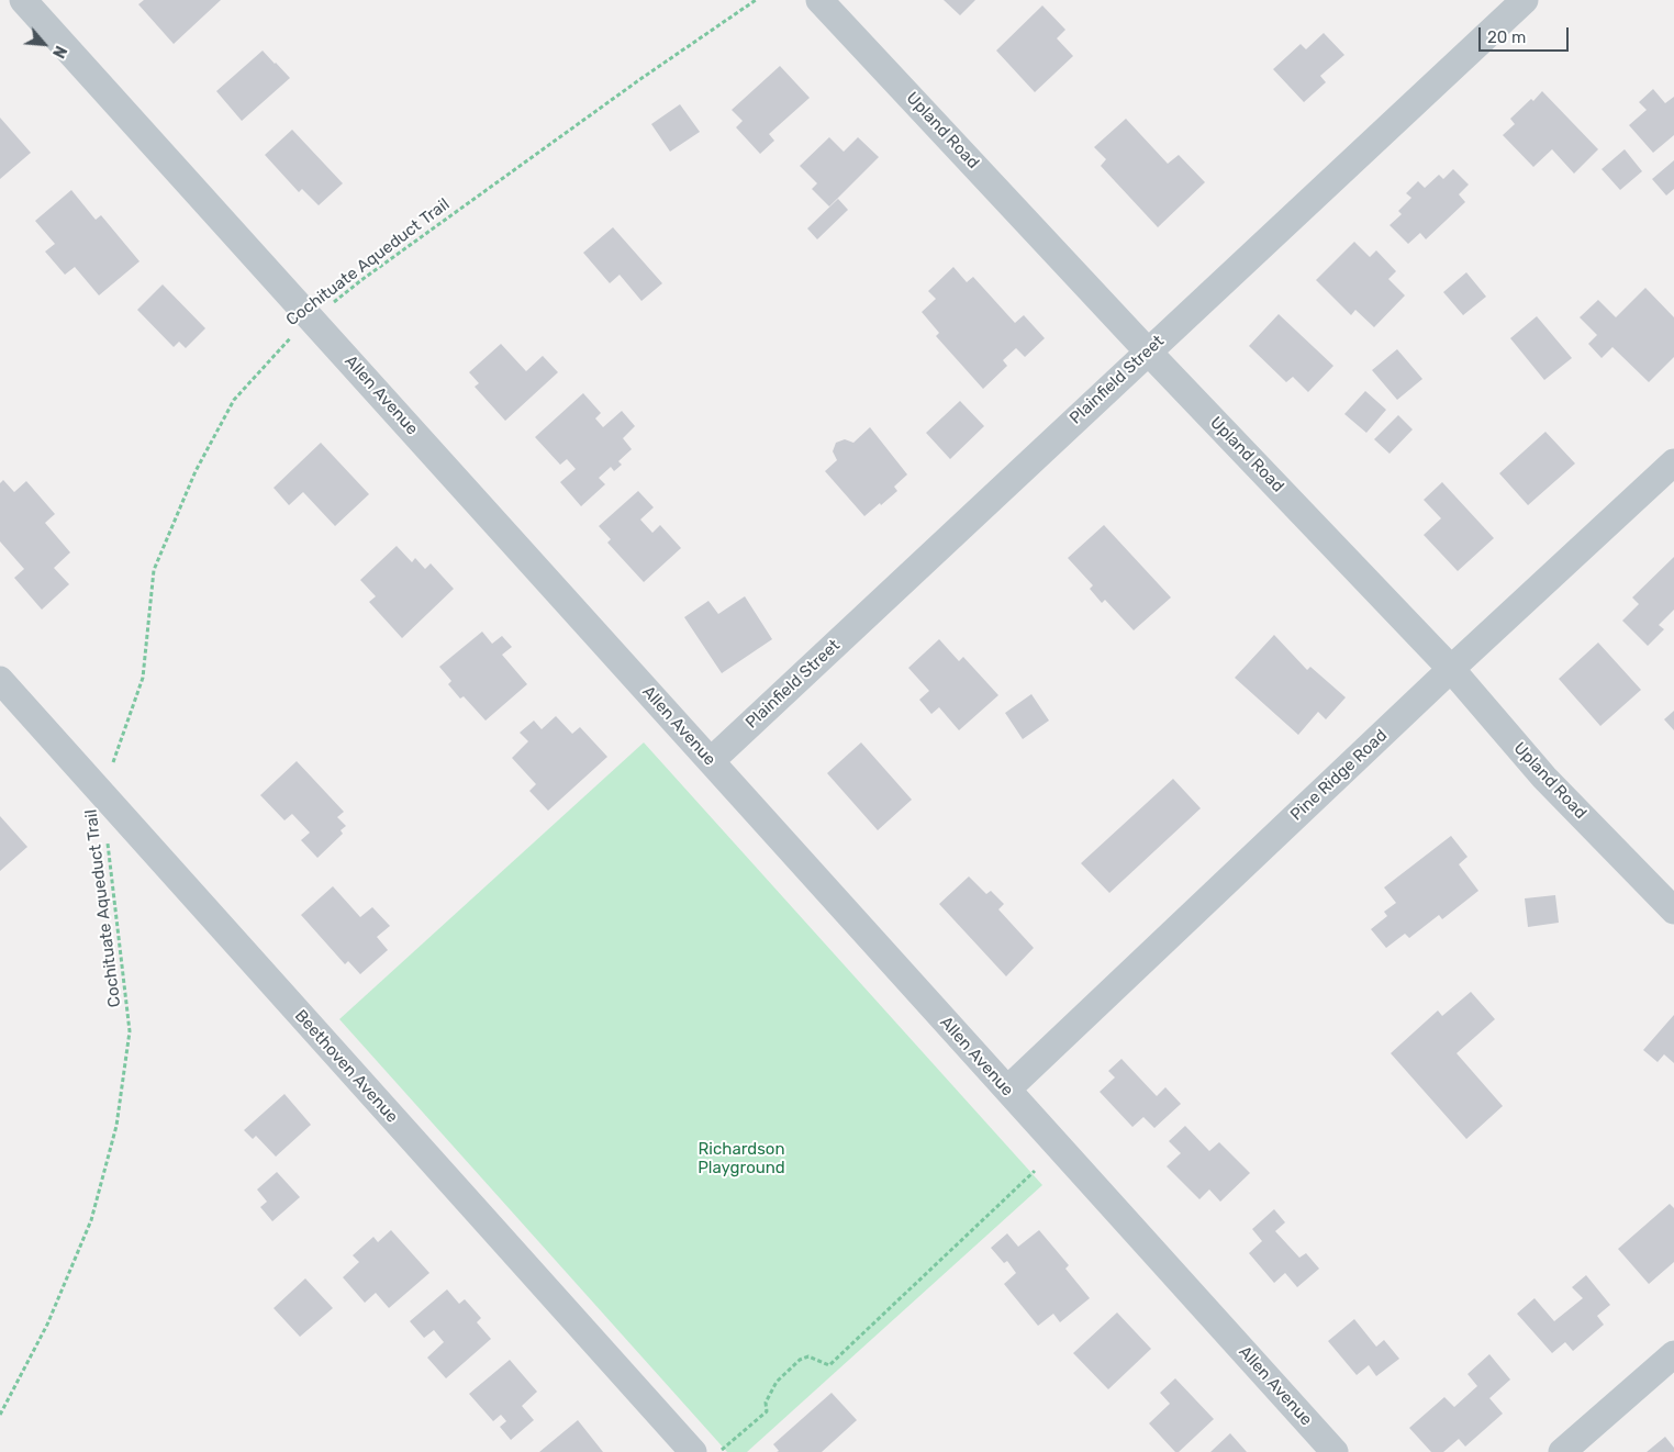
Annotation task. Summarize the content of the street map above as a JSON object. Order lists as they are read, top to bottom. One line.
{"streets":{"street":["Upland Road","Plainfield Street","Allen Avenue","Pine Ridge Road","Beethoven Avenue"],"path":["Cochituate Aqueduct Trail"]},"crossings":[["Upland Road","Plainfield Street"],["Upland Road","Pine Ridge Road"],["Cochituate Aqueduct Trail","Allen Avenue"],["Cochituate Aqueduct Trail","Beethoven Avenue"],["Plainfield Street","Allen Avenue"],["Allen Avenue","Pine Ridge Road"]],"parks":["Richardson Playground"],"scale_bar":"20 m","north":"bottom right"}
